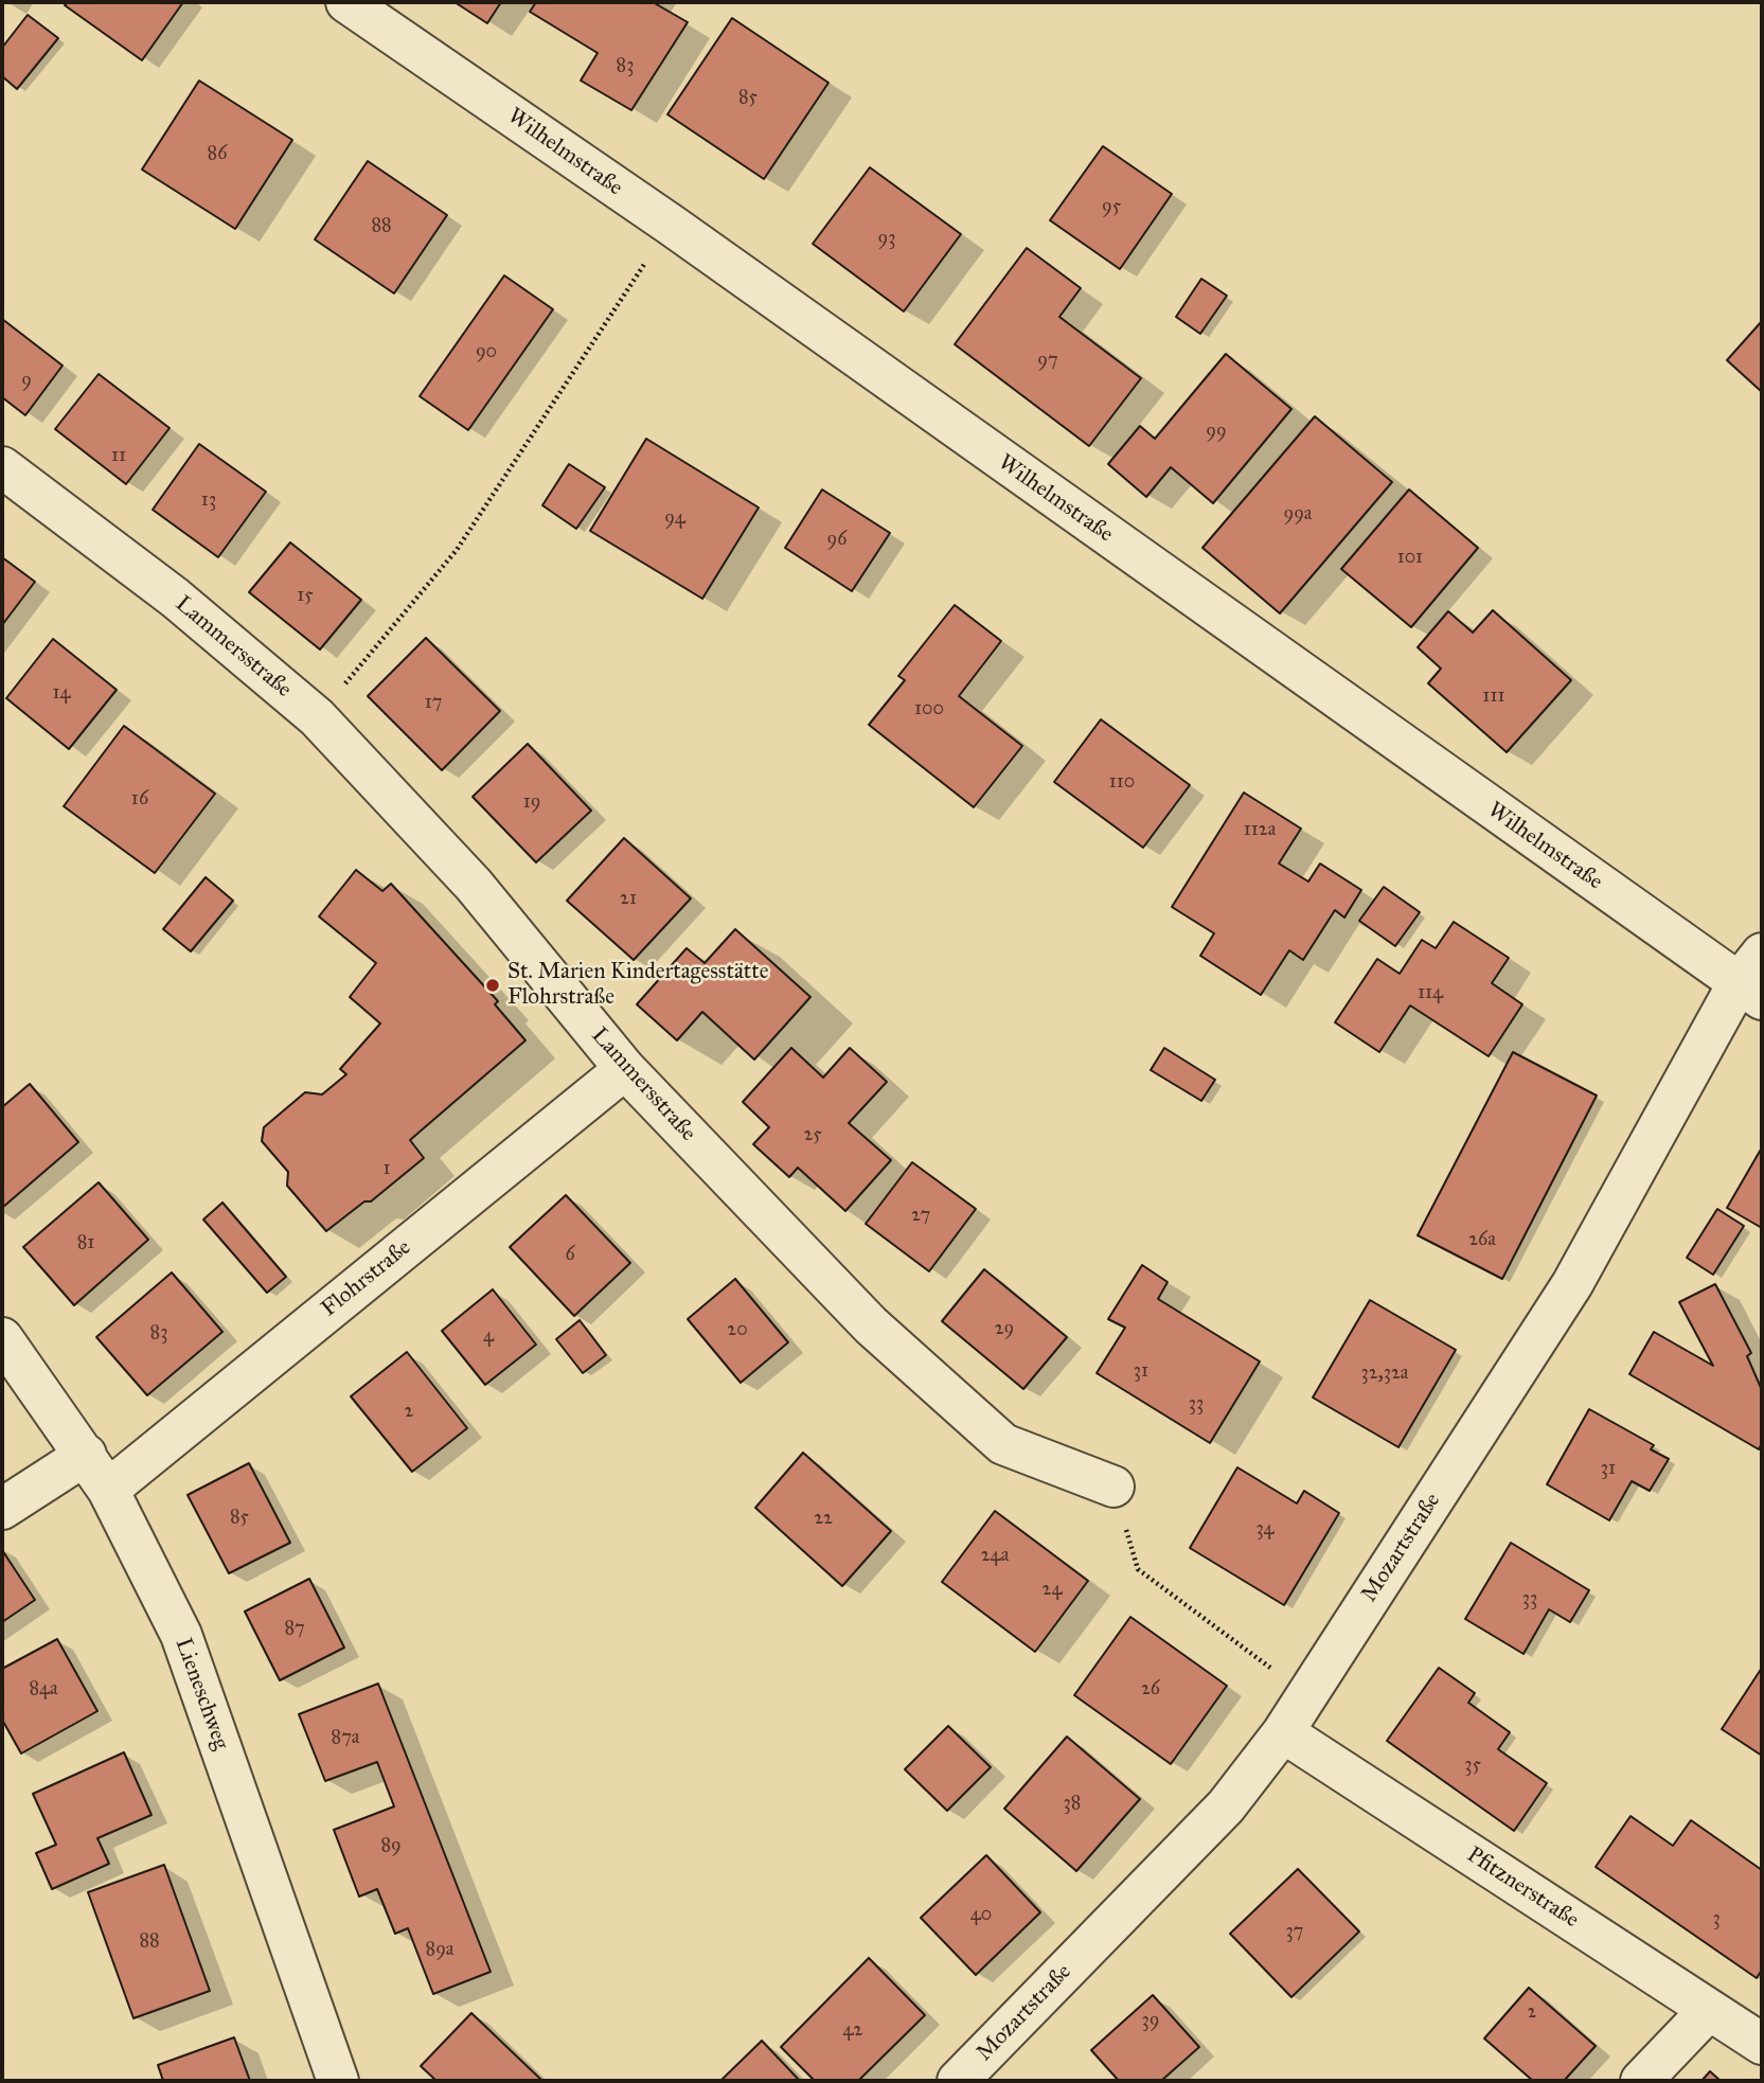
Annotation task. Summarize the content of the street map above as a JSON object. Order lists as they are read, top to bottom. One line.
{"streets":{"street":["Wilhelmstraße","Lammersstraße","Flohrstraße","Mozartstraße","Lieneschweg","Pfitznerstraße"]},"crossings":[["Wilhelmstraße","Mozartstraße"],["Lammersstraße","Flohrstraße"],["Flohrstraße","Lieneschweg"],["Mozartstraße","Pfitznerstraße"]],"places":["St. Marien Kindertagesstätte Flohrstraße"],"house_numbers":["83","85","86","95","88","93","90","97","9","99","11","13","99a","94","96","101","15","14","111","17","100","110","16","19","112a","21","114","25","1","27","26a","81","6","29","20","83","4","31","32,32a","33","2","31","85","22","34","24a","24","33","87","84a","26","87a","35","38","89","40","3","37","88","89a","2","39","42"]}
